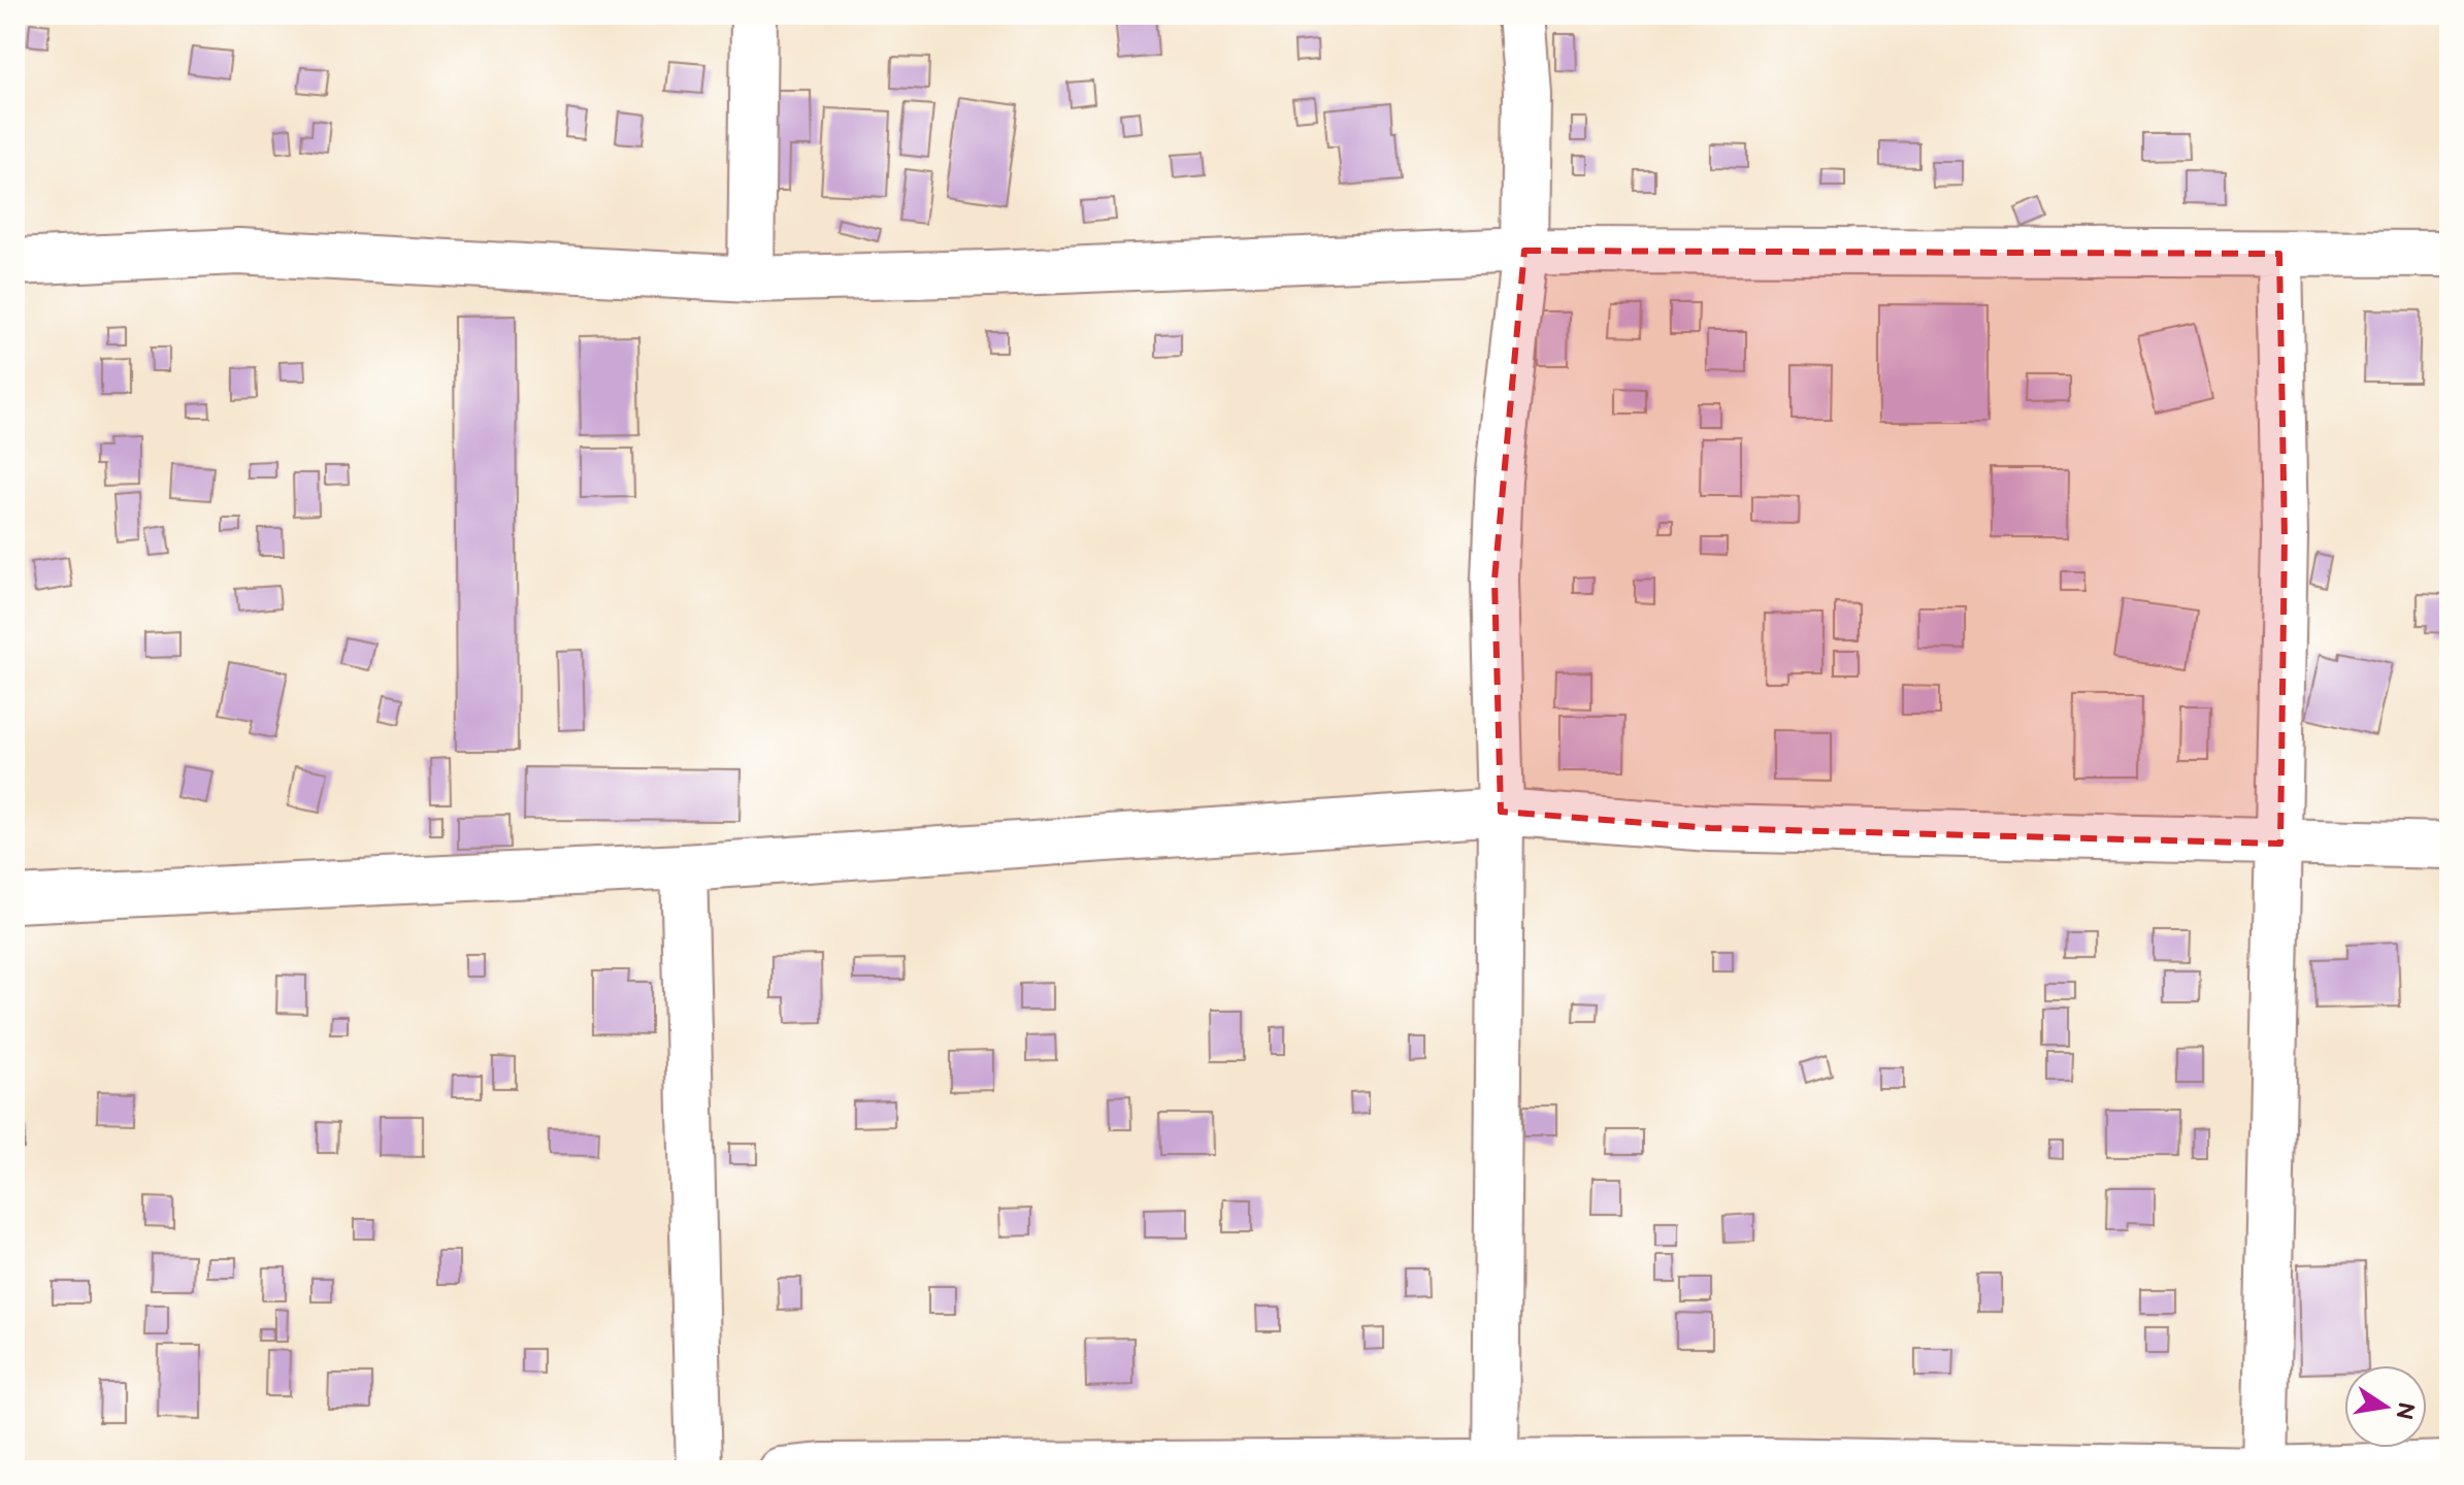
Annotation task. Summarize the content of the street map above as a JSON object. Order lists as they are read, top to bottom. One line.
{"north":"right"}
